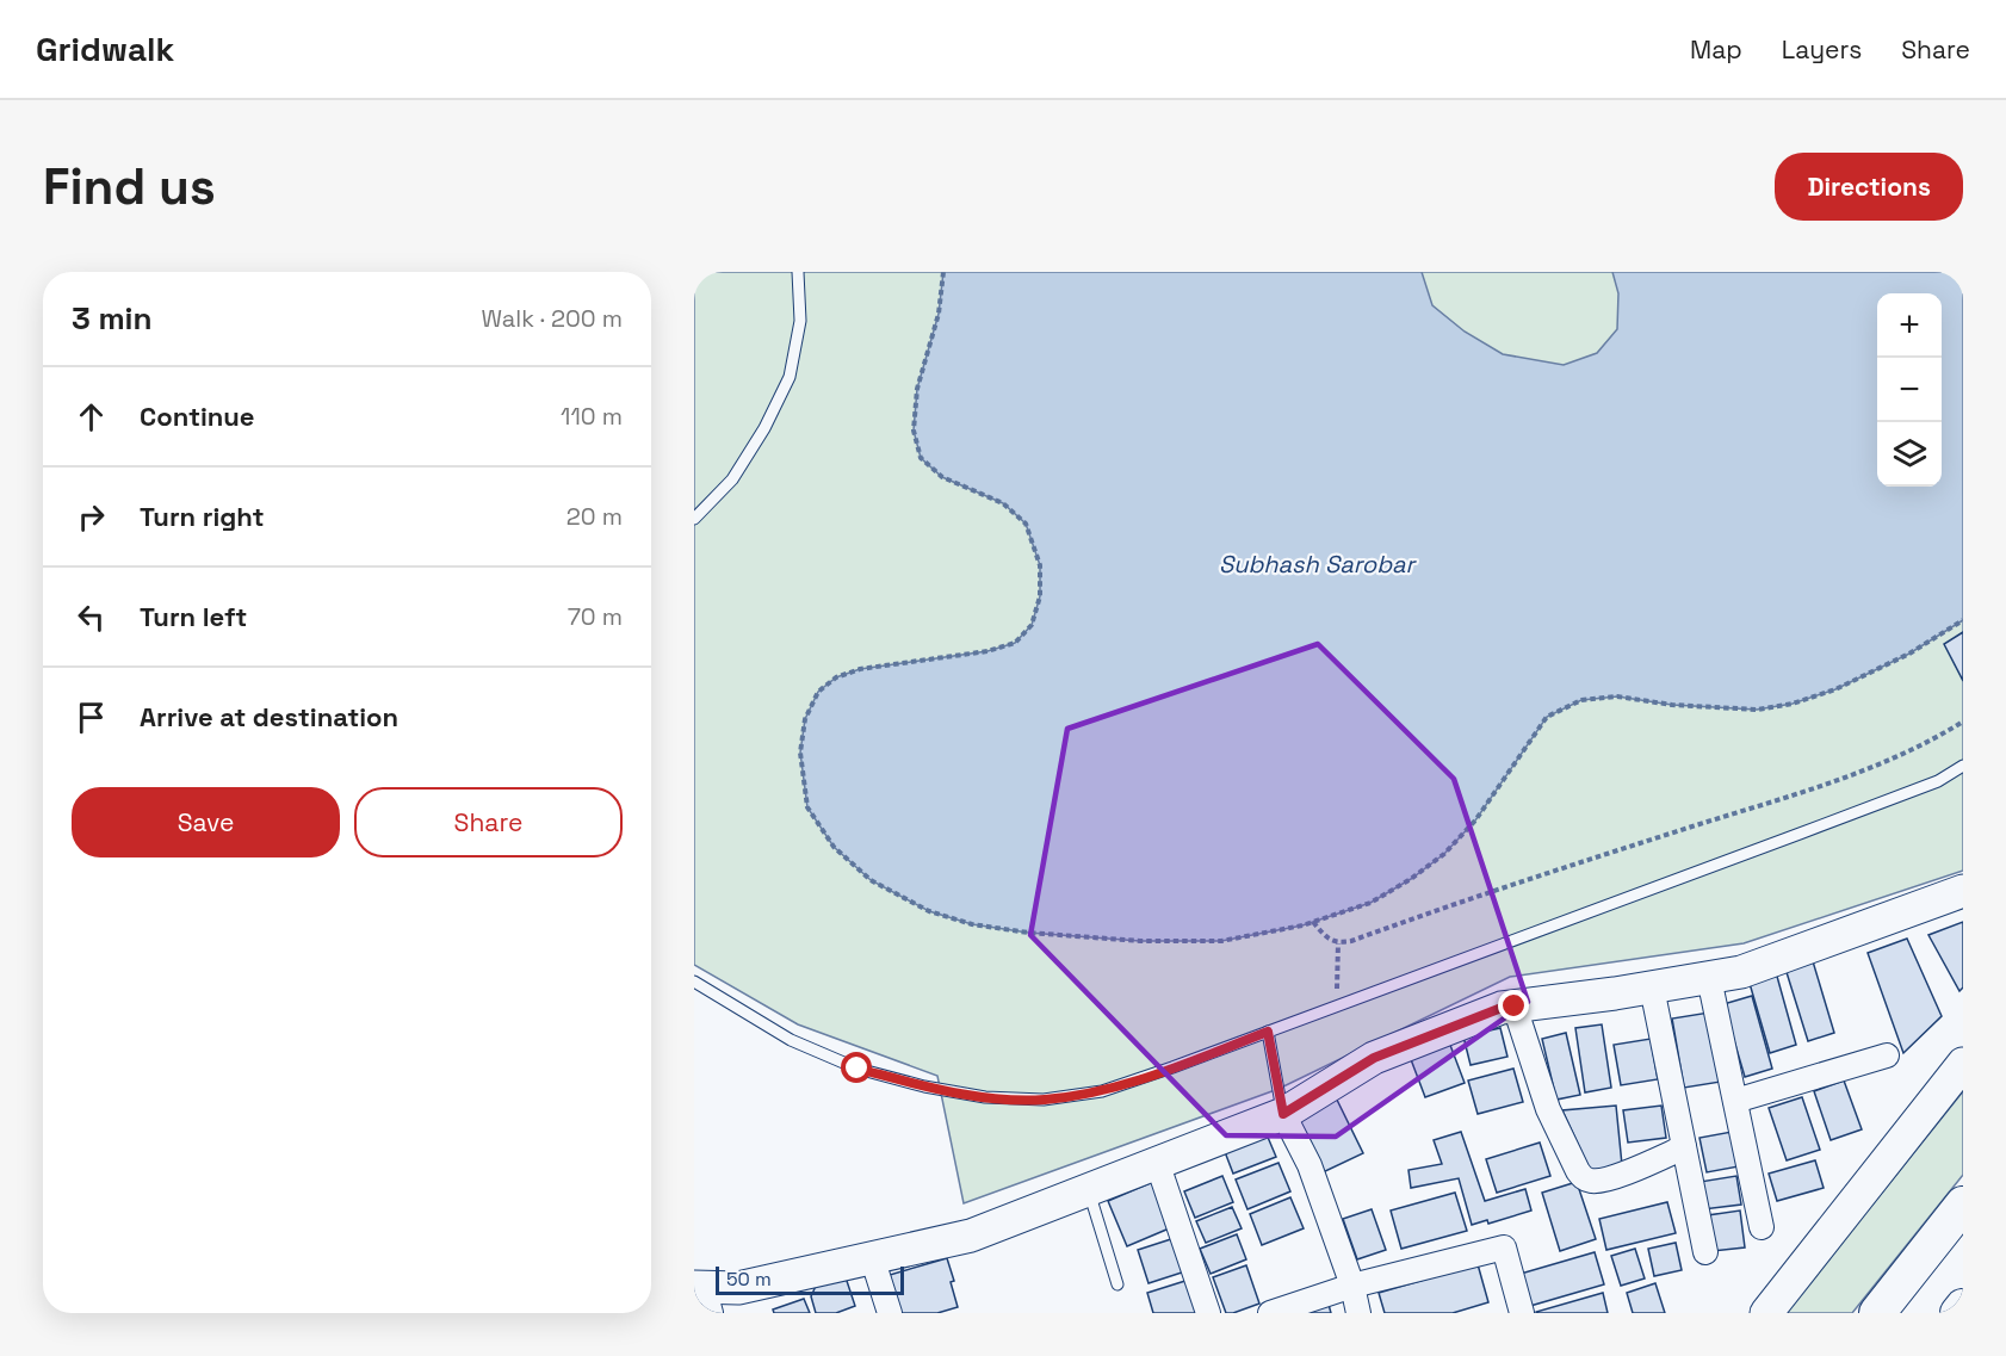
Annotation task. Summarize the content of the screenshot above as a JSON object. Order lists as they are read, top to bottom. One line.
{"water":["Subhash Sarobar"],"scale_bar":"50 m","page":{"header":"Gridwalk","nav":["Map","Layers","Share"],"buttons":["Directions",["Save","Share"]],"title":"Find us","heading":["3 min","Walk · 200 m"],"map_buttons":["+","−"],"list":[["Continue","110 m"],["Turn right","20 m"],["Turn left","70 m"],"Arrive at destination"],"scale":"50 m"}}
